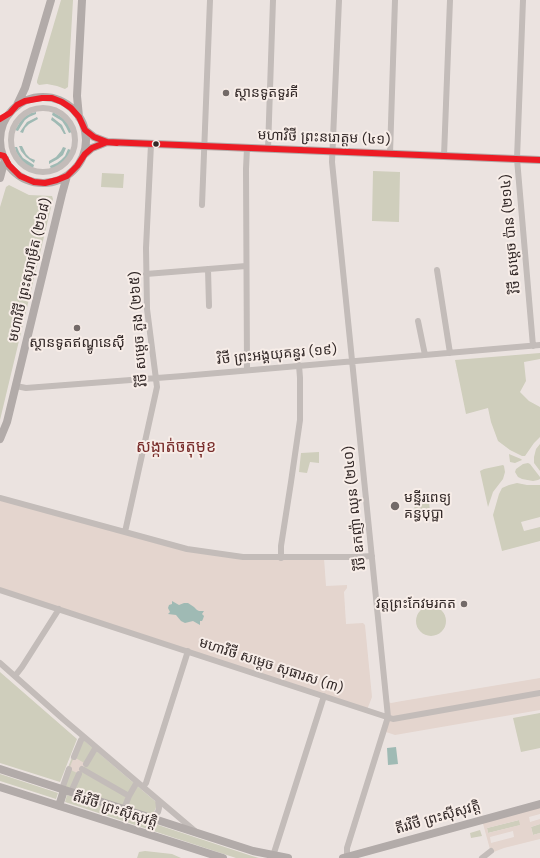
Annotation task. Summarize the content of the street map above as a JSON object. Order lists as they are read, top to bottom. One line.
{"streets":{"main road":["មហាវិថី ព្រះនរោត្តម (៤១)","មហាវិថី ព្រះសុរាម្រឹត (២៦៨)","តីរវិថី ព្រះស៊ីសុវត្តិ"],"street":["វិថី សម្តេច ប៉ាន (២១៤)","វិថី សម្តេច ភួង (២៦៥)","វិថី ព្រះអង្គយុគន្ធរ (១៩)","វិថី ឧកញ៉ា ឈុន (២៤០)","មហាវិថី សម្តេច សុធារស (៣)"]},"crossings":[["មហាវិថី ព្រះនរោត្តម (៤១)","វិថី សម្តេច ប៉ាន (២១៤)"],["មហាវិថី ព្រះនរោត្តម (៤១)","វិថី សម្តេច ភួង (២៦៥)"],["មហាវិថី ព្រះនរោត្តម (៤១)","វិថី ឧកញ៉ា ឈុន (២៤០)"],["វិថី សម្តេច ប៉ាន (២១៤)","វិថី ព្រះអង្គយុគន្ធរ (១៩)"],["មហាវិថី ព្រះសុរាម្រឹត (២៦៨)","វិថី ព្រះអង្គយុគន្ធរ (១៩)"],["វិថី សម្តេច ភួង (២៦៥)","វិថី ព្រះអង្គយុគន្ធរ (១៩)"],["វិថី ព្រះអង្គយុគន្ធរ (១៩)","វិថី ឧកញ៉ា ឈុន (២៤០)"],["វិថី ឧកញ៉ា ឈុន (២៤០)","មហាវិថី សម្តេច សុធារស (៣)"],["វិថី ឧកញ៉ា ឈុន (២៤០)","តីរវិថី ព្រះស៊ីសុវត្តិ"]],"districts":["សង្កាត់ចតុមុខ"],"places":["ស្ថានទូតទួរគី","ស្ថានទូតឥណ្ឌូនេស៊ី","មន្ទីរពេទ្យ គន្ធបុប្ផា","វត្តព្រះកែវមរកត"]}
